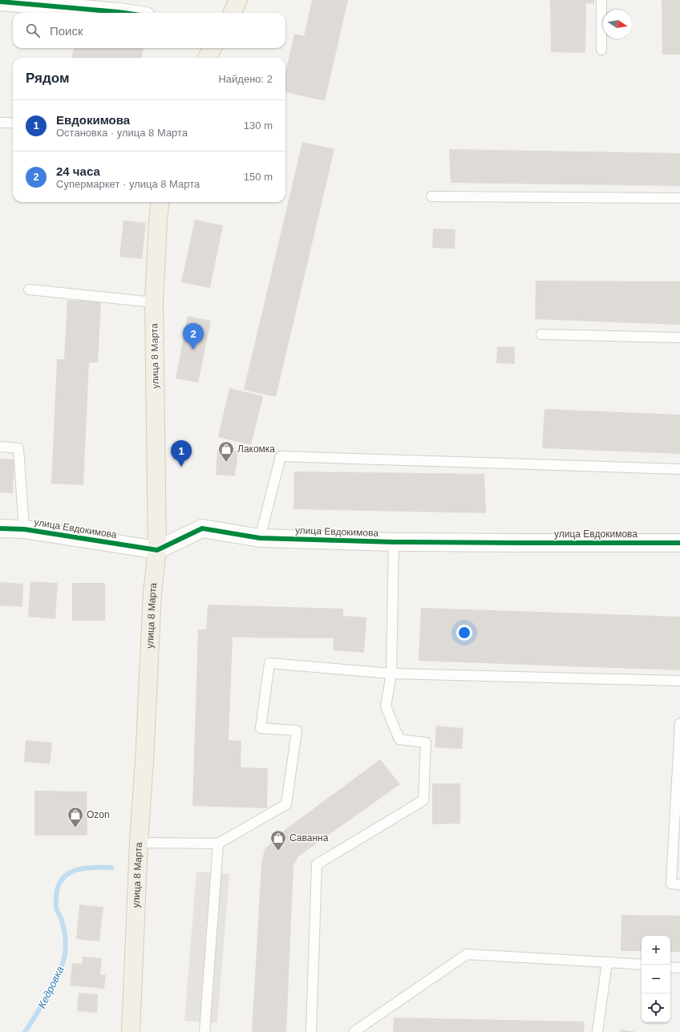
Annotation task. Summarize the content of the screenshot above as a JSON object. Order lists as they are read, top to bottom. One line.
{"streets":{"main road":["улица 8 Марта"],"street":["улица Евдокимова"]},"crossings":[["улица 8 Марта","улица Евдокимова"]],"water":["Кедровка"],"places":{"shop":["Лакомка","Ozon","Саванна"]},"north":"right","page":{"search":"Поиск","heading":["Рядом","Найдено: 2"],"list":[{"mark":"1","name":"Евдокимова","note":"Остановка · улица 8 Марта","value":"130 m"},{"mark":"2","name":"24 часа","note":"Супермаркет · улица 8 Марта","value":"150 m"}],"pins":["2","1"],"map_buttons":["+","−"]}}
